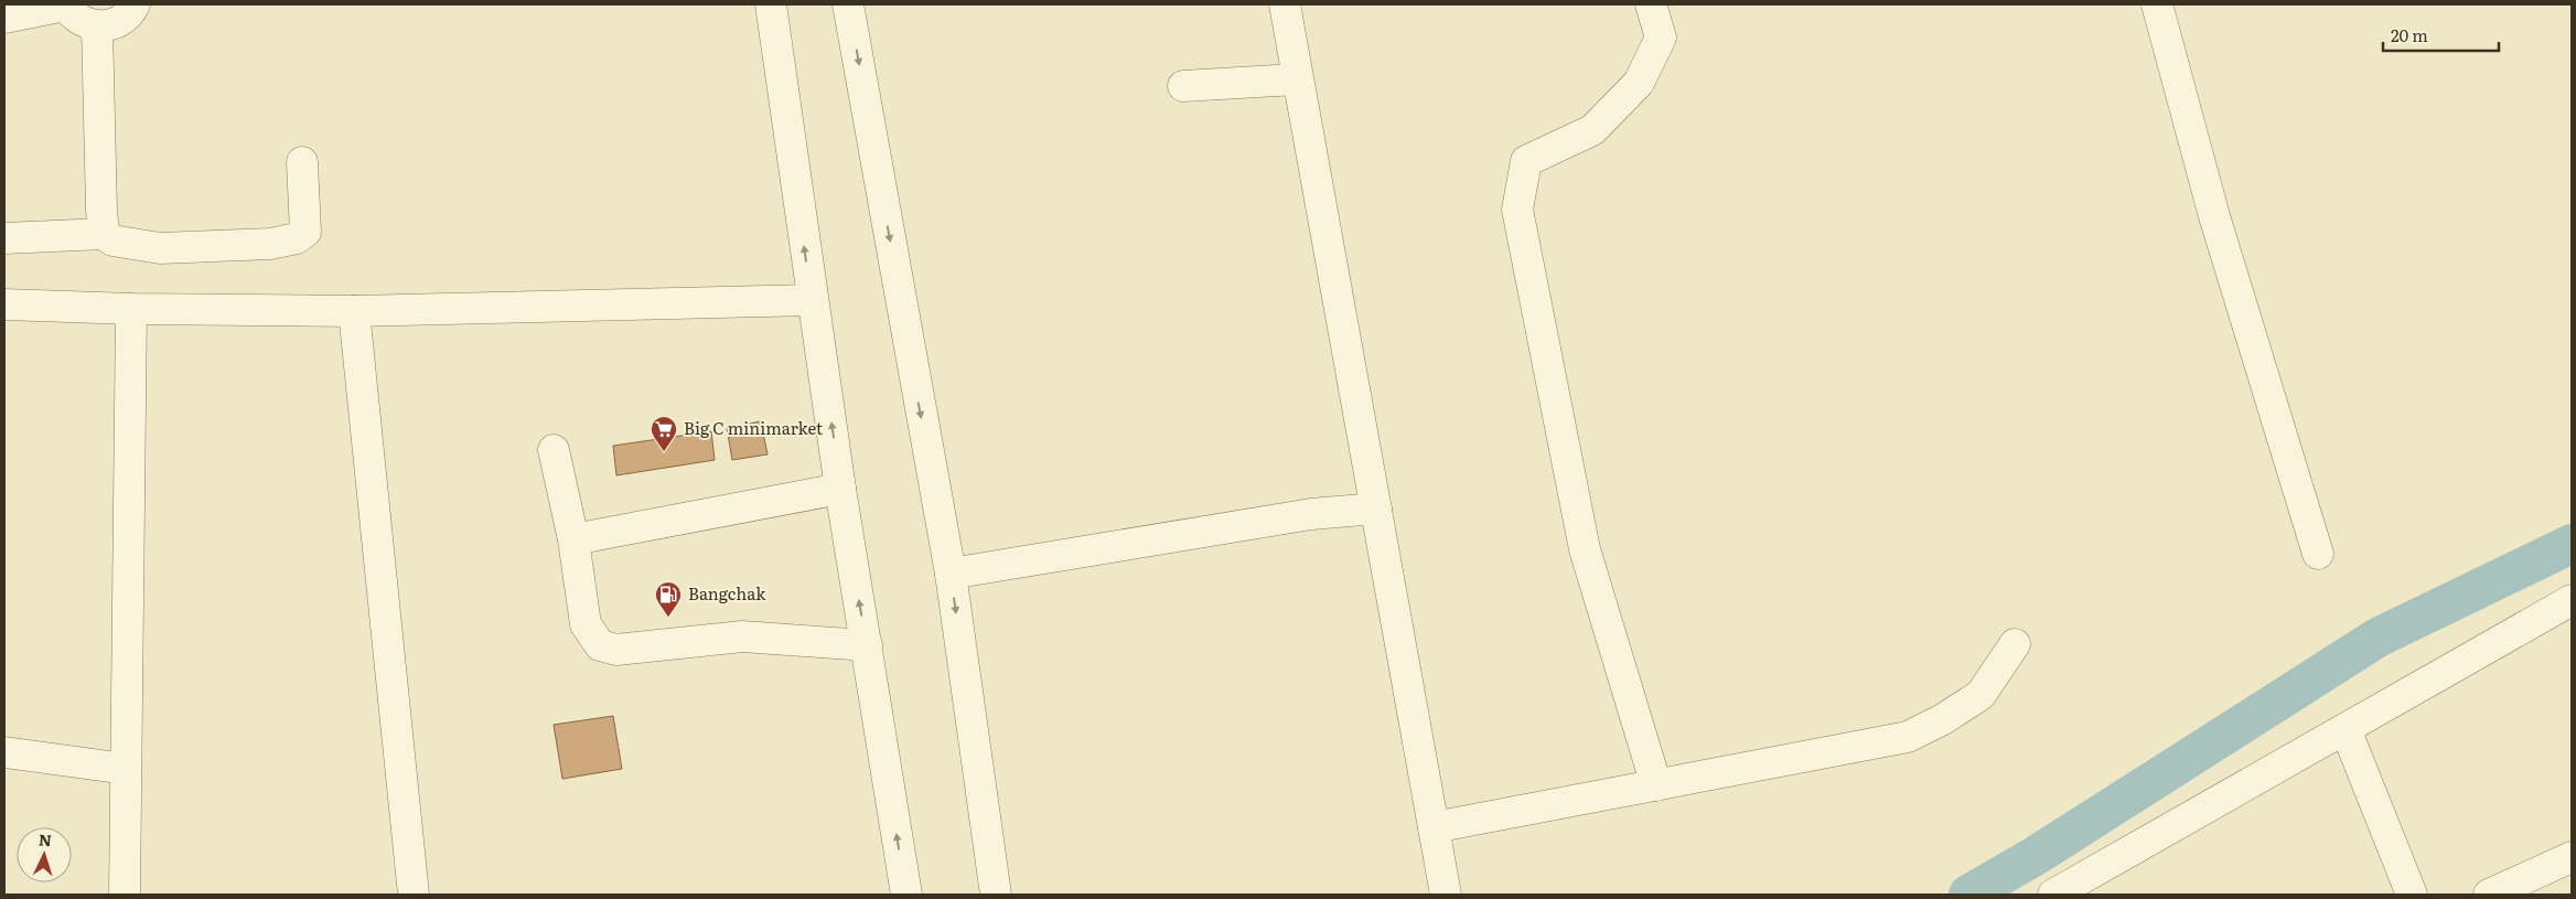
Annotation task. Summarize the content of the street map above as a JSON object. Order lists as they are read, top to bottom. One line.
{"places":{"supermarket":["Big C minimarket"],"fuel station":["Bangchak"]},"scale_bar":"20 m","north":"top"}
